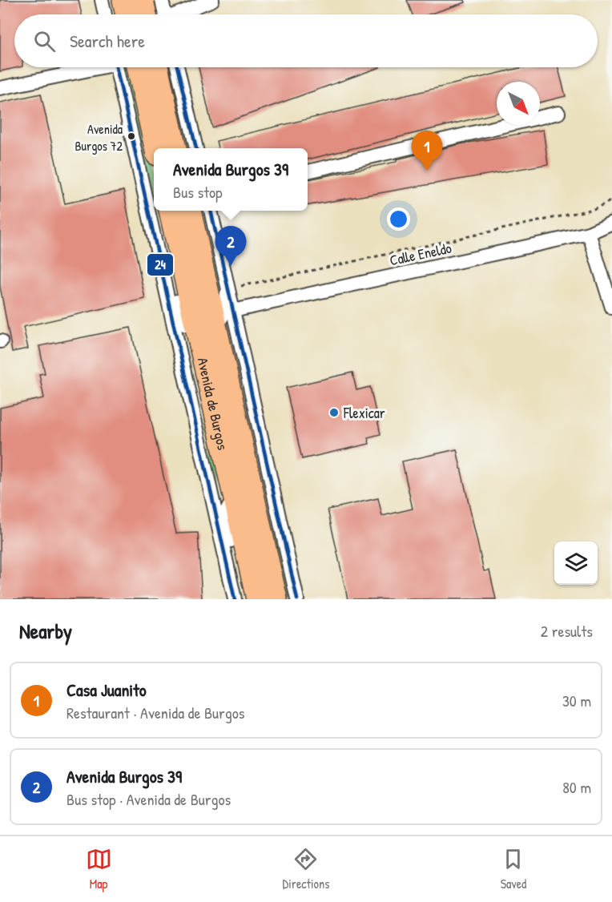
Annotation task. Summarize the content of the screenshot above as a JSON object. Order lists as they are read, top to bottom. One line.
{"streets":{"highway":["Avenida de Burgos"],"street":["Calle Eneldo"]},"places":["Avenida Burgos 72","Flexicar"],"lines":["transit line 24"],"north":"bottom right","page":{"search":"Search here","pins":["1","2"],"popup":["Avenida Burgos 39","Bus stop"],"heading":["Nearby","2 results"],"list":[{"mark":"1","name":"Casa Juanito","note":"Restaurant · Avenida de Burgos","value":"30 m"},{"mark":"2","name":"Avenida Burgos 39","note":"Bus stop · Avenida de Burgos","value":"80 m"}],"nav":["Map","Directions","Saved"]}}
